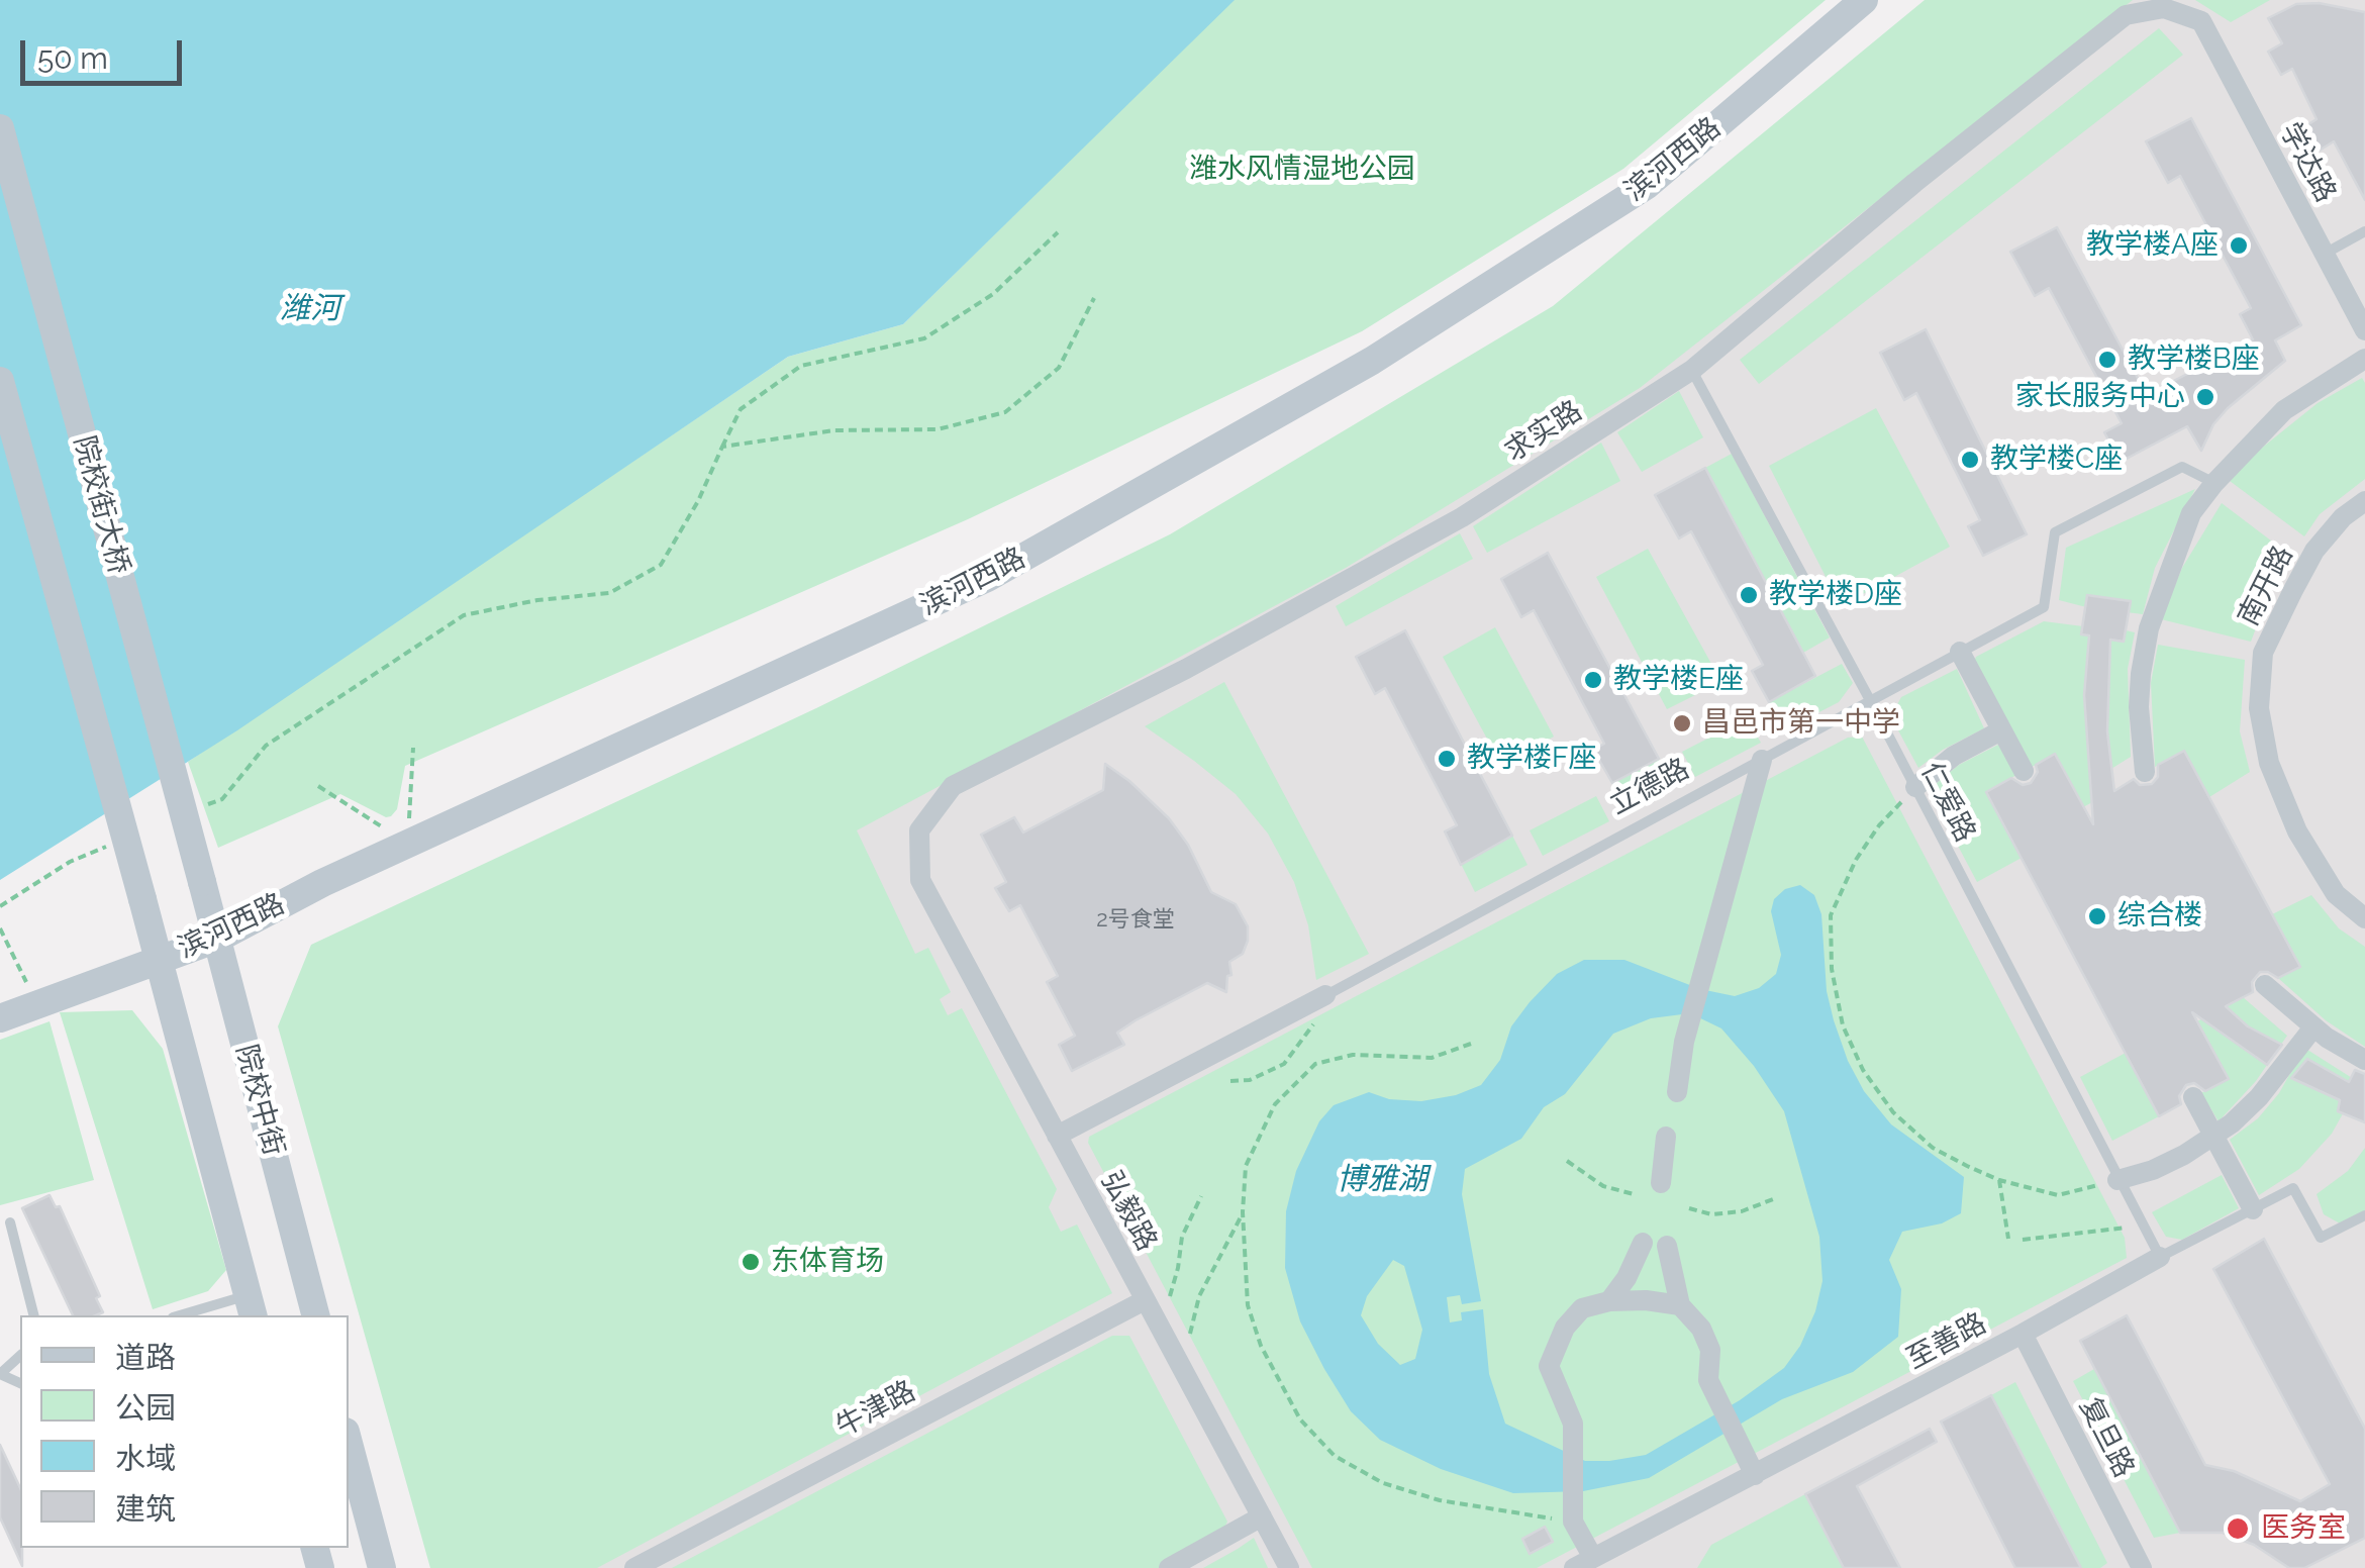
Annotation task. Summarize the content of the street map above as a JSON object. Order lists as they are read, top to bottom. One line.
{"streets":{"main road":["滨河西路","院校街大桥","院校中街"],"street":["学达路","求实路","南开路","立德路","弘毅路","至善路","牛津路","复旦路"],"lane":["仁爱路"]},"crossings":[["滨河西路","院校中街"],["学达路","求实路"],["求实路","仁爱路"],["求实路","弘毅路"],["院校街大桥","院校中街"],["立德路","仁爱路"],["立德路","弘毅路"],["仁爱路","至善路"],["弘毅路","牛津路"],["至善路","复旦路"]],"water":["潍河","博雅湖"],"parks":["潍水风情湿地公园"],"places":["教学楼A座","教学楼B座","家长服务中心","教学楼C座","教学楼D座","教学楼E座","昌邑市第一中学","教学楼F座","综合楼","东体育场","医务室"],"house_numbers":["2号食堂"],"legend":["道路","公园","水域","建筑"],"scale_bar":"50 m"}
